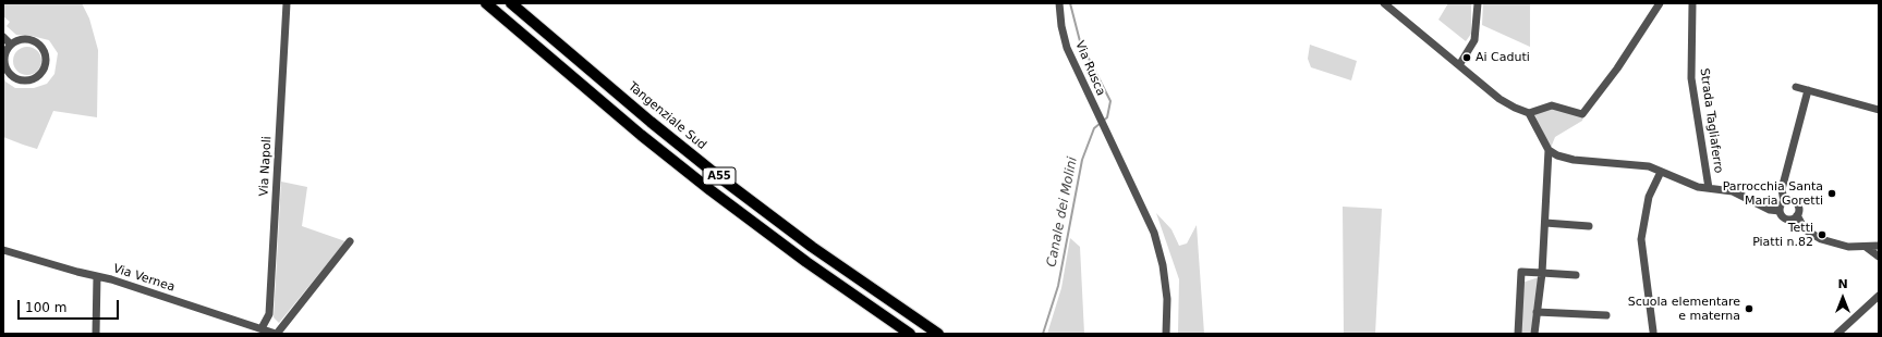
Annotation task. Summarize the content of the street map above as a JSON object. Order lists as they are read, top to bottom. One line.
{"streets":{"highway":["Tangenziale Sud","A55"],"street":["Via Rusca","Strada Tagliaferro","Via Napoli","Via Vernea"]},"crossings":[["Via Napoli","Via Vernea"]],"water":["Canale dei Molini"],"places":["Ai Caduti","Parrocchia Santa Maria Goretti","Tetti Piatti n.82","Scuola elementare e materna"],"scale_bar":"100 m","north":"top"}
